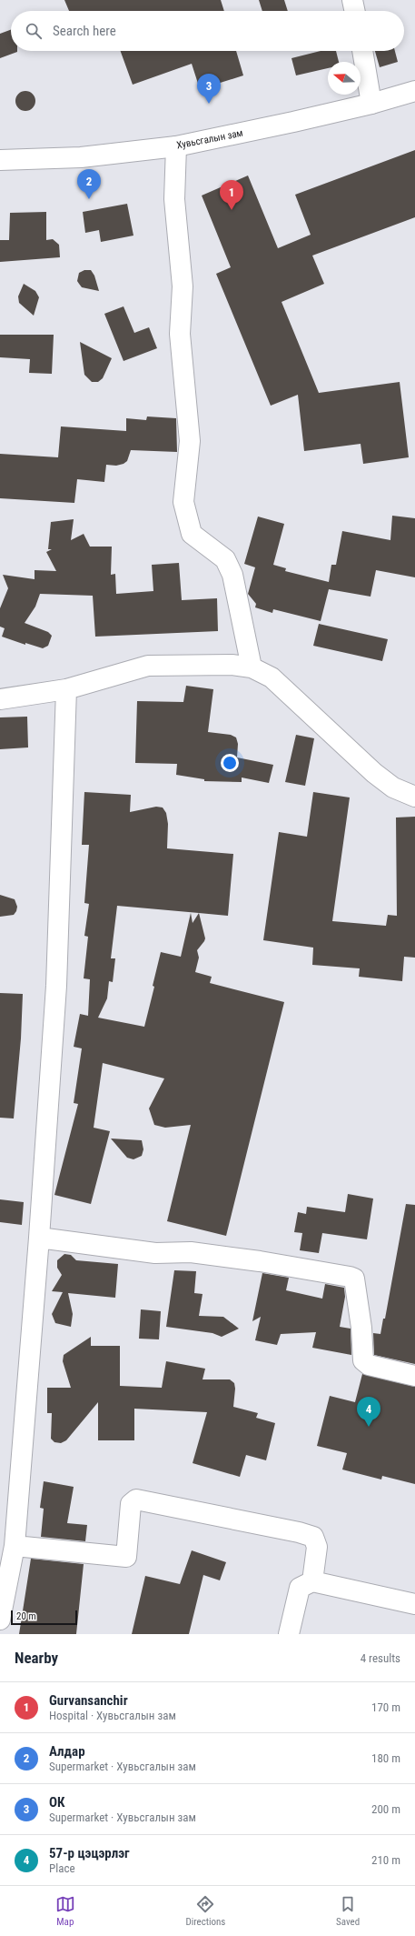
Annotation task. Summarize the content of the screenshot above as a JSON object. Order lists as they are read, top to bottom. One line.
{"streets":{"street":["Хувьсгалын зам"]},"scale_bar":"20 m","north":"left","page":{"search":"Search here","pins":["3","2","1","4"],"scale":"20 m","heading":["Nearby","4 results"],"list":[{"mark":"1","name":"Gurvansanchir","note":"Hospital · Хувьсгалын зам","value":"170 m"},{"mark":"2","name":"Алдар","note":"Supermarket · Хувьсгалын зам","value":"180 m"},{"mark":"3","name":"ОК","note":"Supermarket · Хувьсгалын зам","value":"200 m"},{"mark":"4","name":"57-р цэцэрлэг","note":"Place","value":"210 m"}],"nav":["Map","Directions","Saved"]}}
